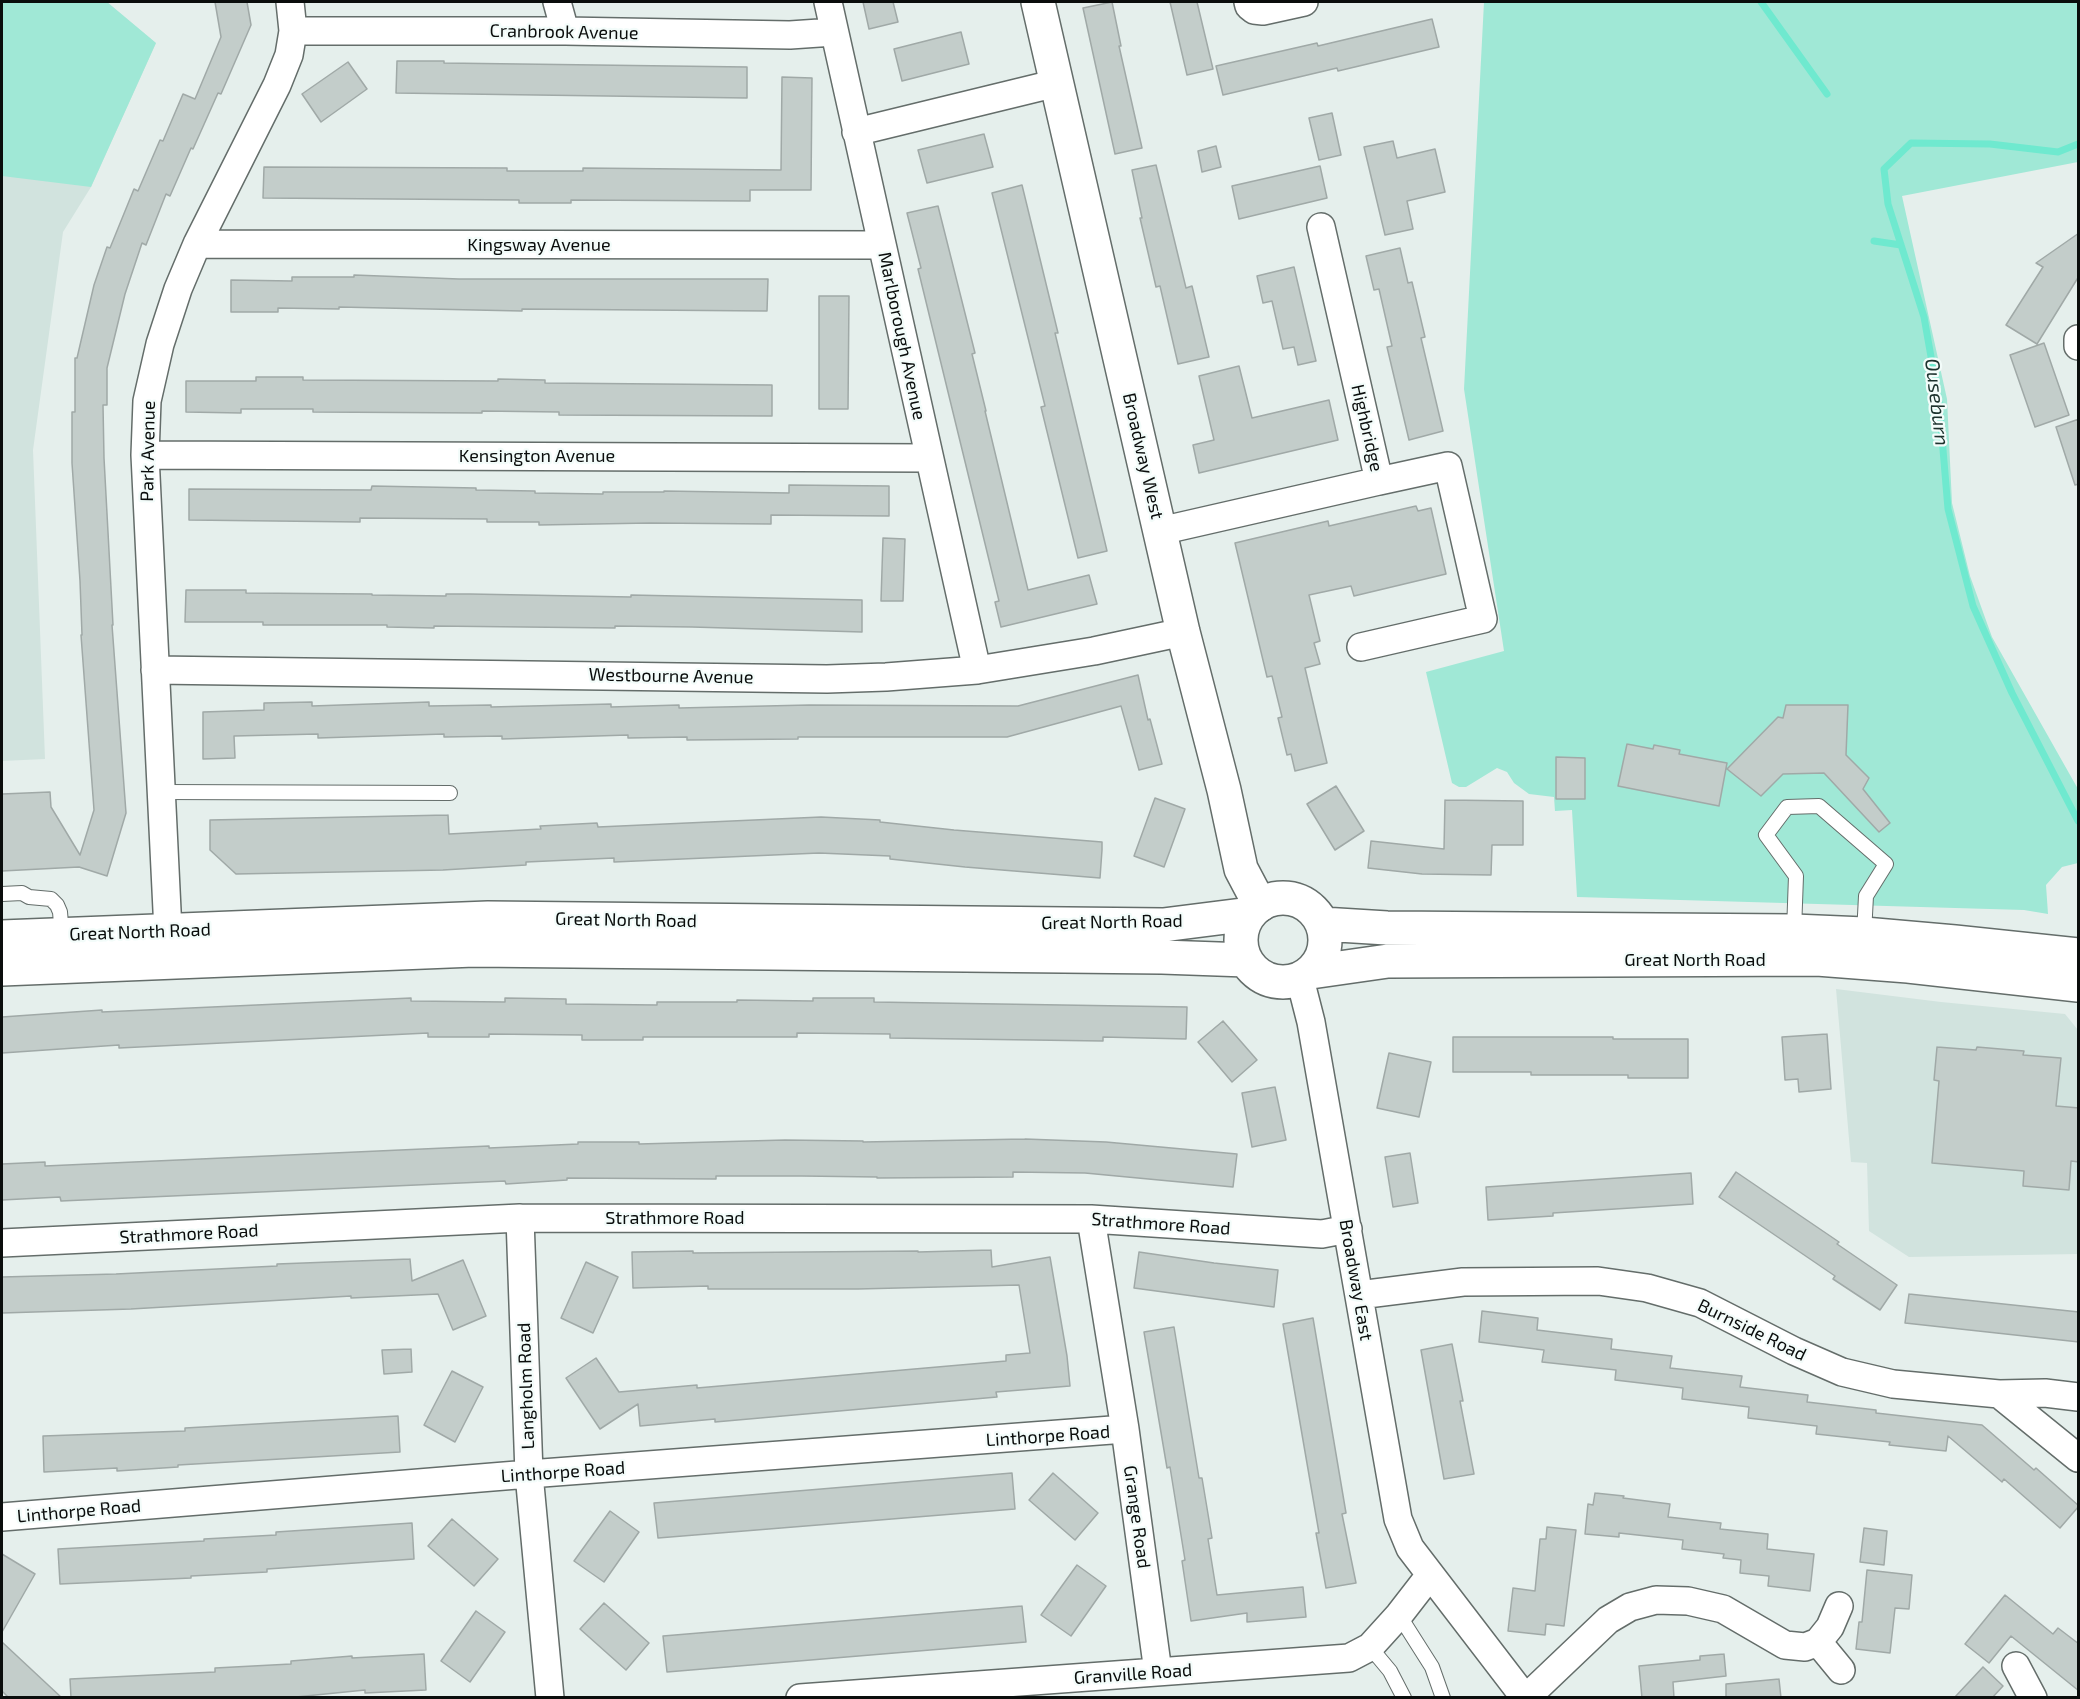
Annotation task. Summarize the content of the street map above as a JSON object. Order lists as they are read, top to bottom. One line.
{"streets":{"main road":["Broadway West","Great North Road"],"street":["Cranbrook Avenue","Kingsway Avenue","Marlborough Avenue","Highbridge","Park Avenue","Kensington Avenue","Westbourne Avenue","Strathmore Road","Broadway East","Burnside Road","Langholm Road","Linthorpe Road","Grange Road","Granville Road"]},"crossings":[["Cranbrook Avenue","Marlborough Avenue"],["Cranbrook Avenue","Park Avenue"],["Kingsway Avenue","Marlborough Avenue"],["Kingsway Avenue","Park Avenue"],["Marlborough Avenue","Kensington Avenue"],["Marlborough Avenue","Westbourne Avenue"],["Highbridge","Broadway West"],["Park Avenue","Kensington Avenue"],["Park Avenue","Westbourne Avenue"],["Park Avenue","Great North Road"],["Broadway West","Westbourne Avenue"],["Broadway West","Great North Road"],["Broadway West","Broadway East"],["Great North Road","Broadway East"],["Strathmore Road","Broadway East"],["Strathmore Road","Langholm Road"],["Strathmore Road","Grange Road"],["Broadway East","Burnside Road"],["Broadway East","Granville Road"],["Langholm Road","Linthorpe Road"],["Linthorpe Road","Grange Road"],["Grange Road","Granville Road"]],"water":["Ouseburn"]}
